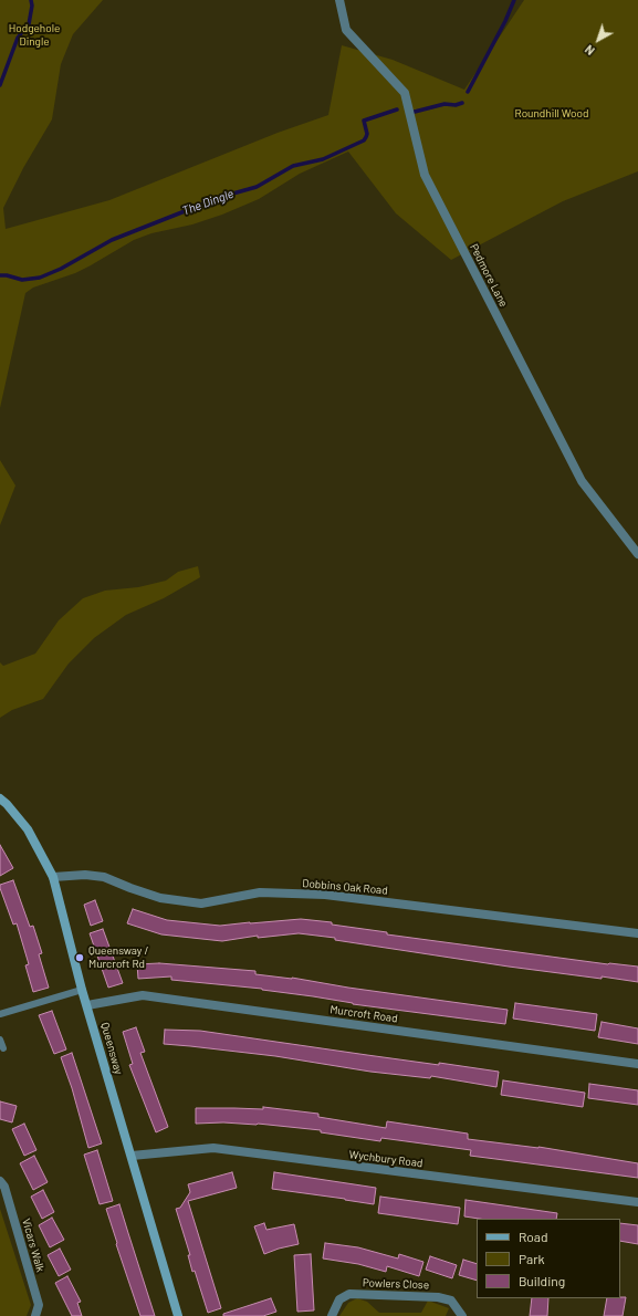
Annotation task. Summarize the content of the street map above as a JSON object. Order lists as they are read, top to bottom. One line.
{"streets":{"street":["Pedmore Lane","Dobbins Oak Road","Murcroft Road","Queensway","Wychbury Road","Vicars Walk","Powlers Close"]},"crossings":[["Dobbins Oak Road","Queensway"],["Murcroft Road","Queensway"],["Queensway","Wychbury Road"]],"water":["The Dingle"],"parks":["Hodgehole Dingle","Roundhill Wood"],"places":["Queensway / Murcroft Rd"],"legend":["Road","Park","Building"],"north":"bottom left"}
